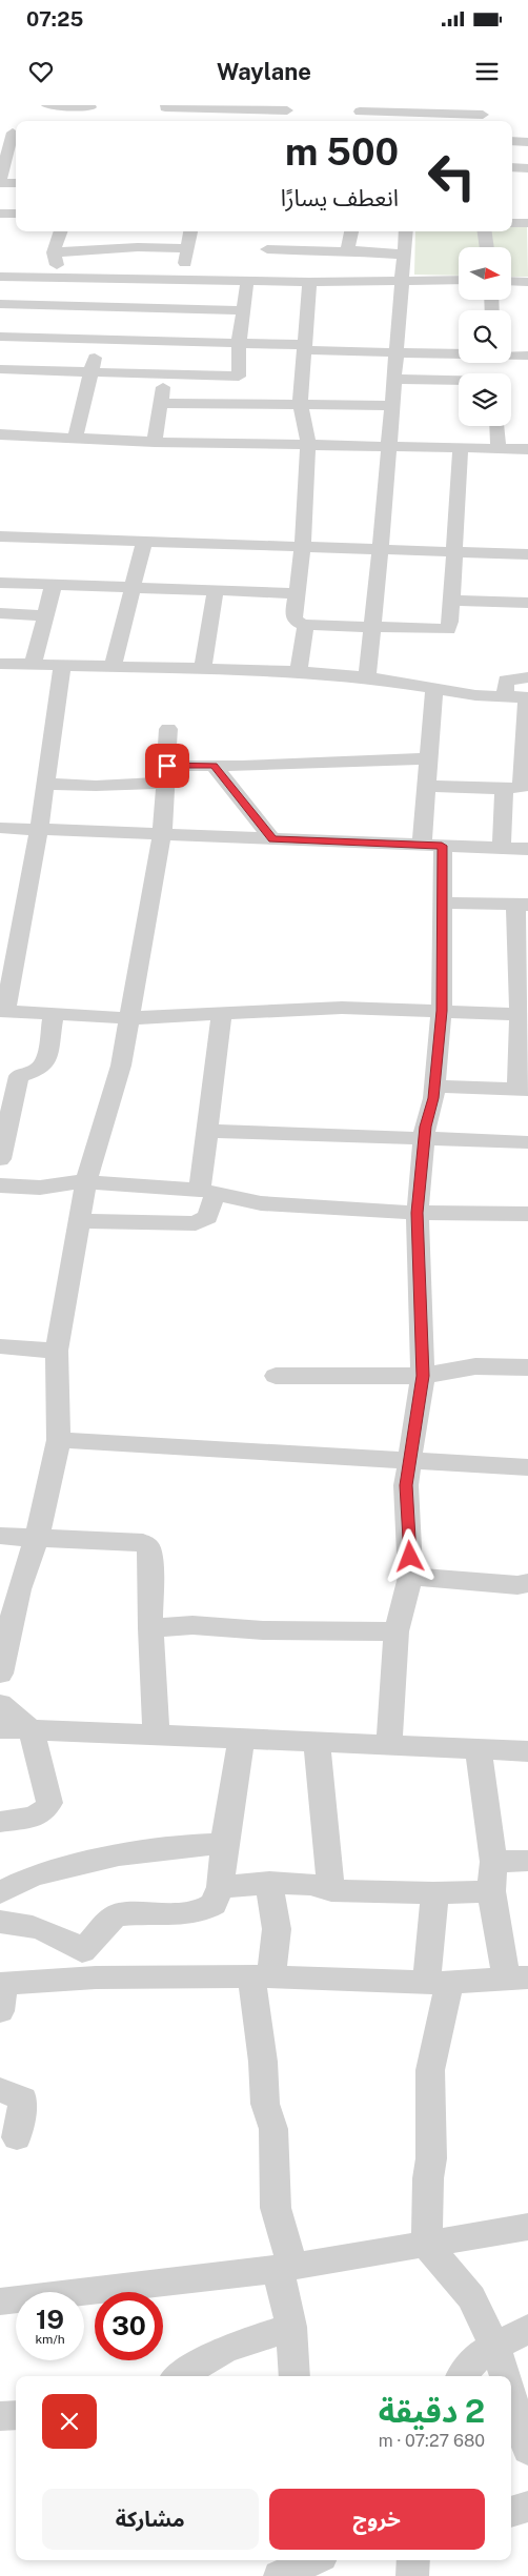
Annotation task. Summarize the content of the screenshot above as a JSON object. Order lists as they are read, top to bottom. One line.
{"north":"right","page":{"status":"07:25","header":"Waylane","turn":["500 m","انعطف يسارًا"],"speed":"19 km/h","limit":"30","heading":["2 دقيقة","680 m · 07:27"],"buttons":["خروج","مشاركة"]}}
